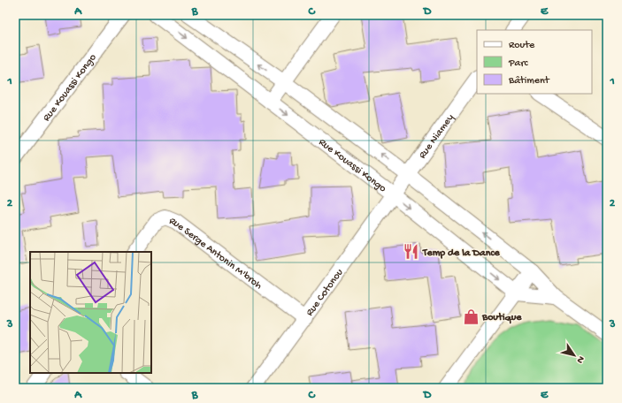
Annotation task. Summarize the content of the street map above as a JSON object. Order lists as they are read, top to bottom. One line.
{"streets":{"street":["Rue Kouassi Kongo","Rue Niamey","Rue Serge Antonin M'broh","Rue Cotonou"]},"crossings":[["Rue Kouassi Kongo","Rue Niamey"],["Rue Kouassi Kongo","Rue Cotonou"],["Rue Niamey","Rue Cotonou"],["Rue Serge Antonin M'broh","Rue Cotonou"]],"places":{"restaurant":["Temp de la Dance"],"shop":["Boutique"]},"legend":["Route","Parc","Bâtiment"],"north":"bottom right","grid":{"columns":["A","B","C","D","E"],"rows":["1","2","3"]}}
